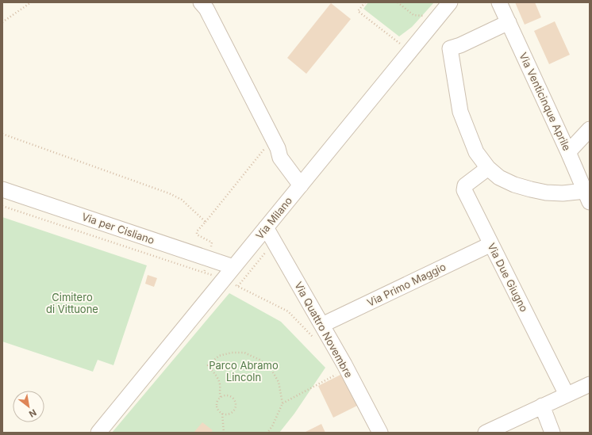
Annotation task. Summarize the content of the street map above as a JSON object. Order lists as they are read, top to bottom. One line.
{"streets":{"street":["Via Venticinque Aprile","Via Milano","Via per Cisliano","Via Due Giugno","Via Primo Maggio","Via Quattro Novembre"]},"crossings":[["Via Milano","Via per Cisliano"],["Via Milano","Via Quattro Novembre"],["Via Due Giugno","Via Primo Maggio"],["Via Primo Maggio","Via Quattro Novembre"]],"parks":["Cimitero di Vittuone","Parco Abramo Lincoln"],"north":"bottom right"}
